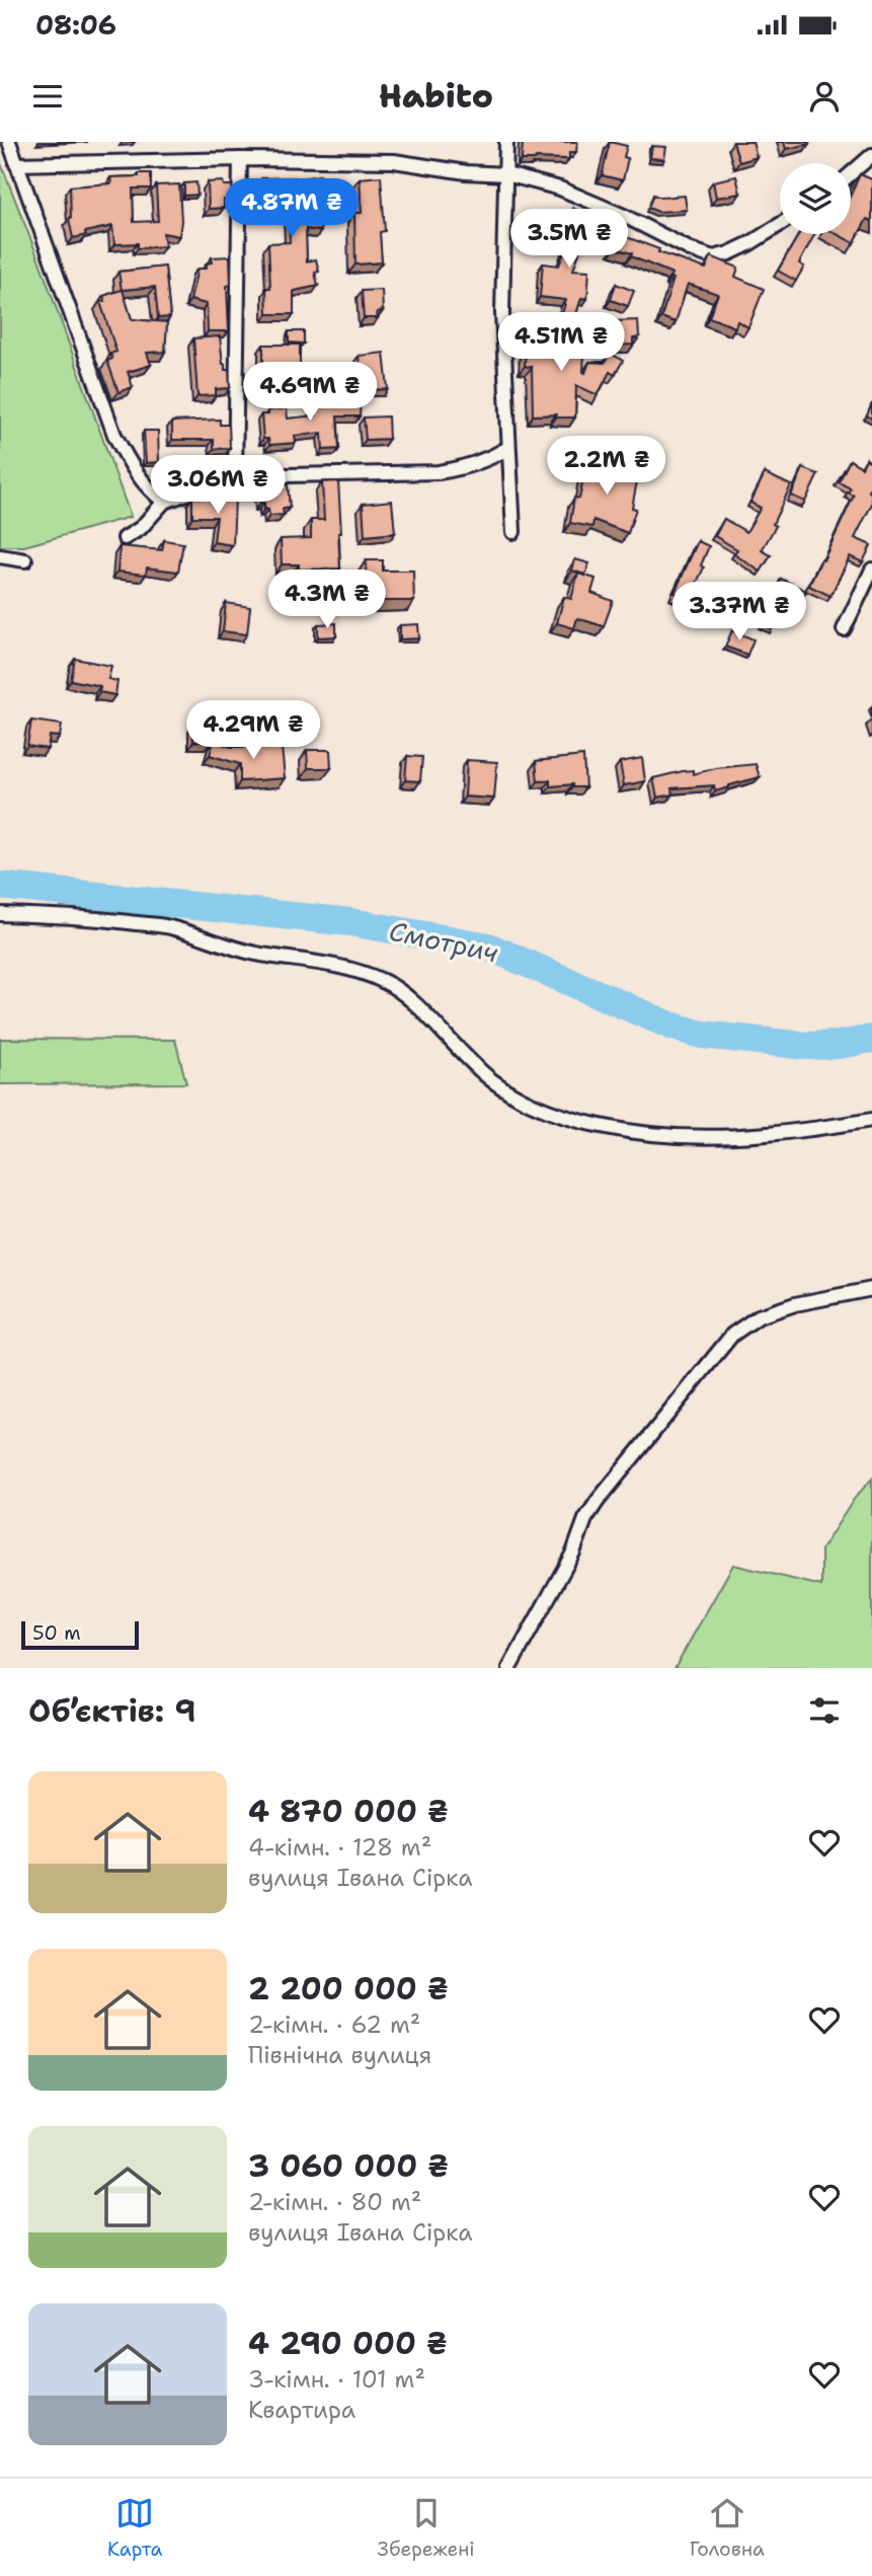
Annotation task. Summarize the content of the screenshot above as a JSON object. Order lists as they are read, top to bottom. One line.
{"water":["Смотрич"],"scale_bar":"50 m","page":{"status":"08:06","header":"Habito","price":["4.87M ₴","3.5M ₴","4.51M ₴","4.69M ₴","2.2M ₴","3.06M ₴","4.3M ₴","3.37M ₴","4.29M ₴"],"scale":"50 m","heading":"Об’єктів: 9","list":[{"name":"4 870 000 ₴","note":"4-кімн. · 128 m² · вулиця Івана Сірка"},{"name":"2 200 000 ₴","note":"2-кімн. · 62 m² · Північна вулиця"},{"name":"3 060 000 ₴","note":"2-кімн. · 80 m² · вулиця Івана Сірка"},{"name":"4 290 000 ₴","note":"3-кімн. · 101 m² · Квартира"}],"tabs":["Карта","Збережені","Головна"]}}
